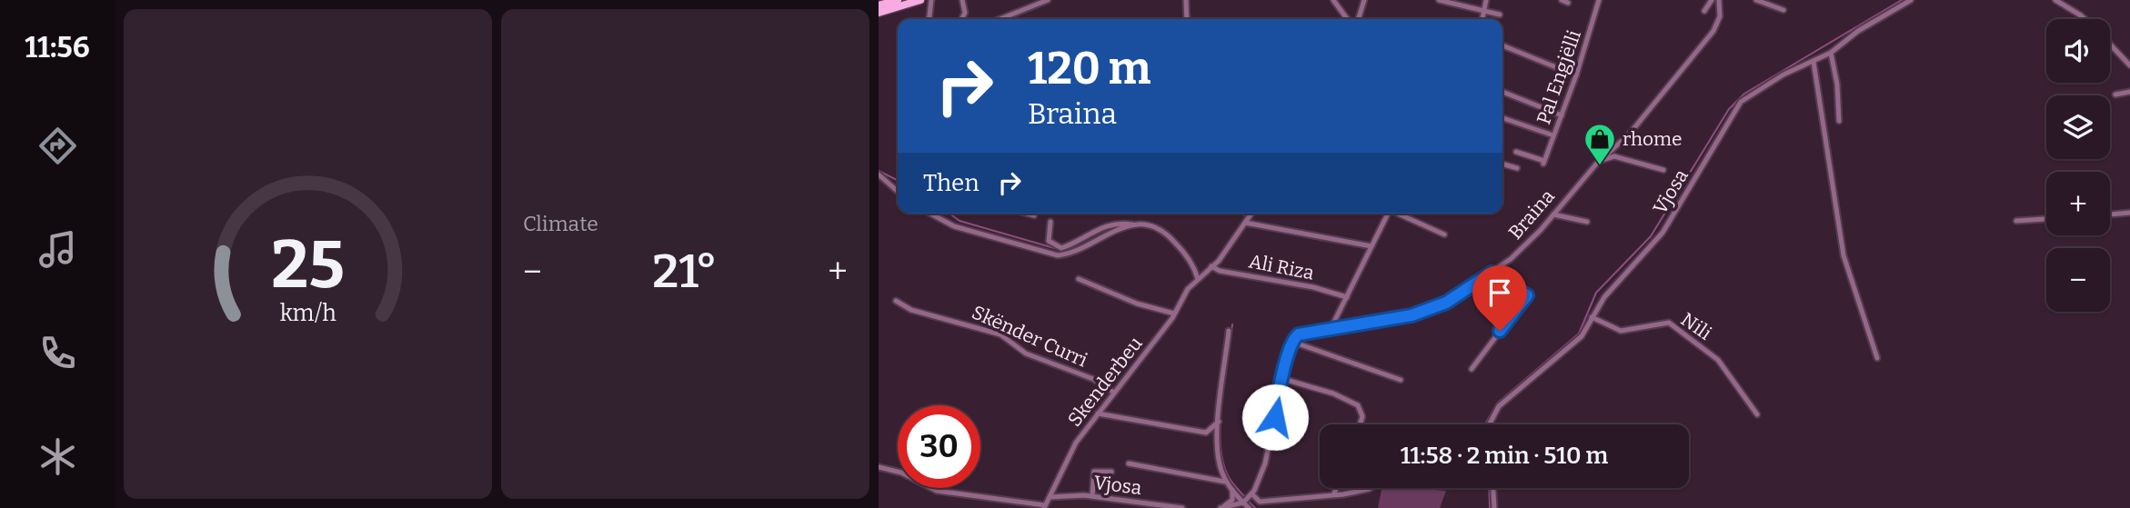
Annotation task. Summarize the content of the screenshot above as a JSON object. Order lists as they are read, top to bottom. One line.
{"streets":{"street":["Pal Engjëlli","Vjosa","Braina","Ali Riza","Nili","Skënder Curri","Skenderbeu"]},"crossings":[["Vjosa","Nili"],["Vjosa","Skenderbeu"],["Ali Riza","Skenderbeu"],["Skënder Curri","Skenderbeu"]],"places":{"shop":["rhome"]},"page":{"tabs":"11:56","tile":"Climate","map_buttons":["+","−"],"turn":["120 m","Braina"],"then":"Then","heat":["−","21°","+"],"limit":"30","trip":"11:58 · 2 min · 510 m","gauge":["25","km/h"]}}
